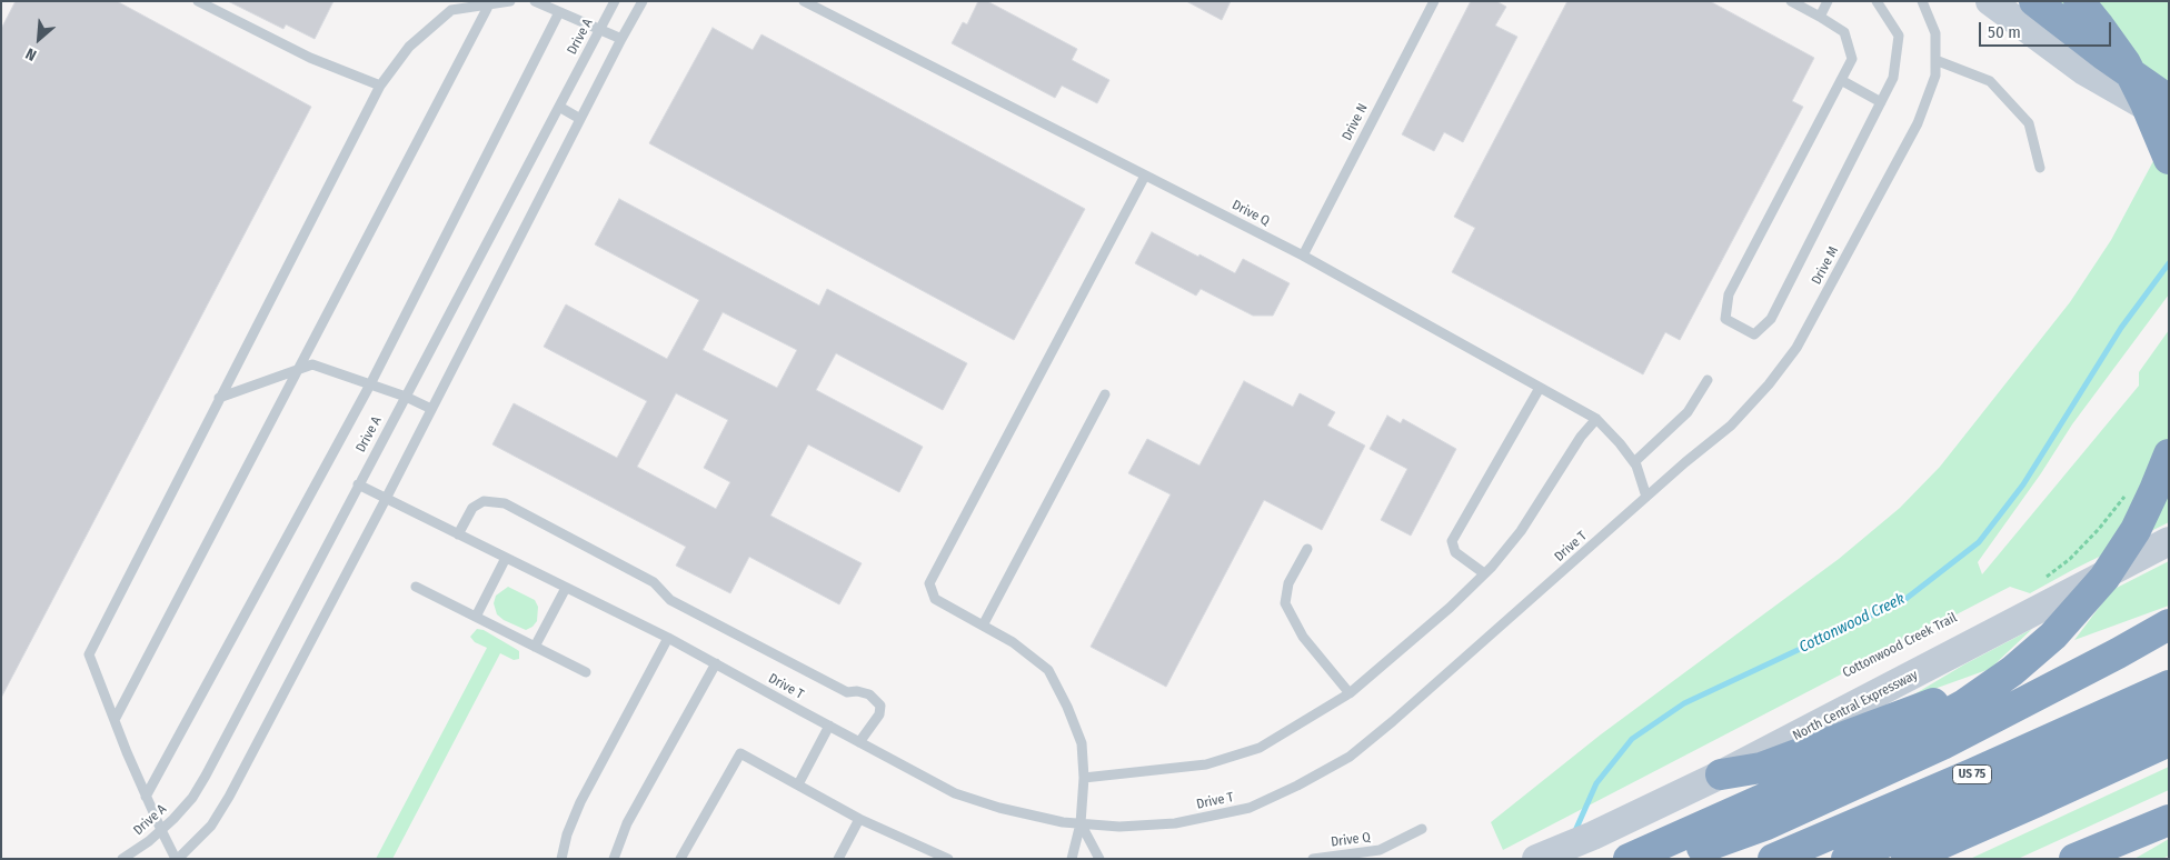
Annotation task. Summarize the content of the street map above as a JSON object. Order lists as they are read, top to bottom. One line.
{"streets":{"highway":["US 75"],"main road":["North Central Expressway"],"lane":["Drive A","Drive N","Drive Q","Drive M","Drive T"]},"crossings":[["Drive A","Drive T"],["Drive N","Drive Q"],["Drive Q","Drive M"],["Drive Q","Drive T"],["Drive M","Drive T"]],"water":["Cottonwood Creek"],"scale_bar":"50 m","north":"bottom left"}
